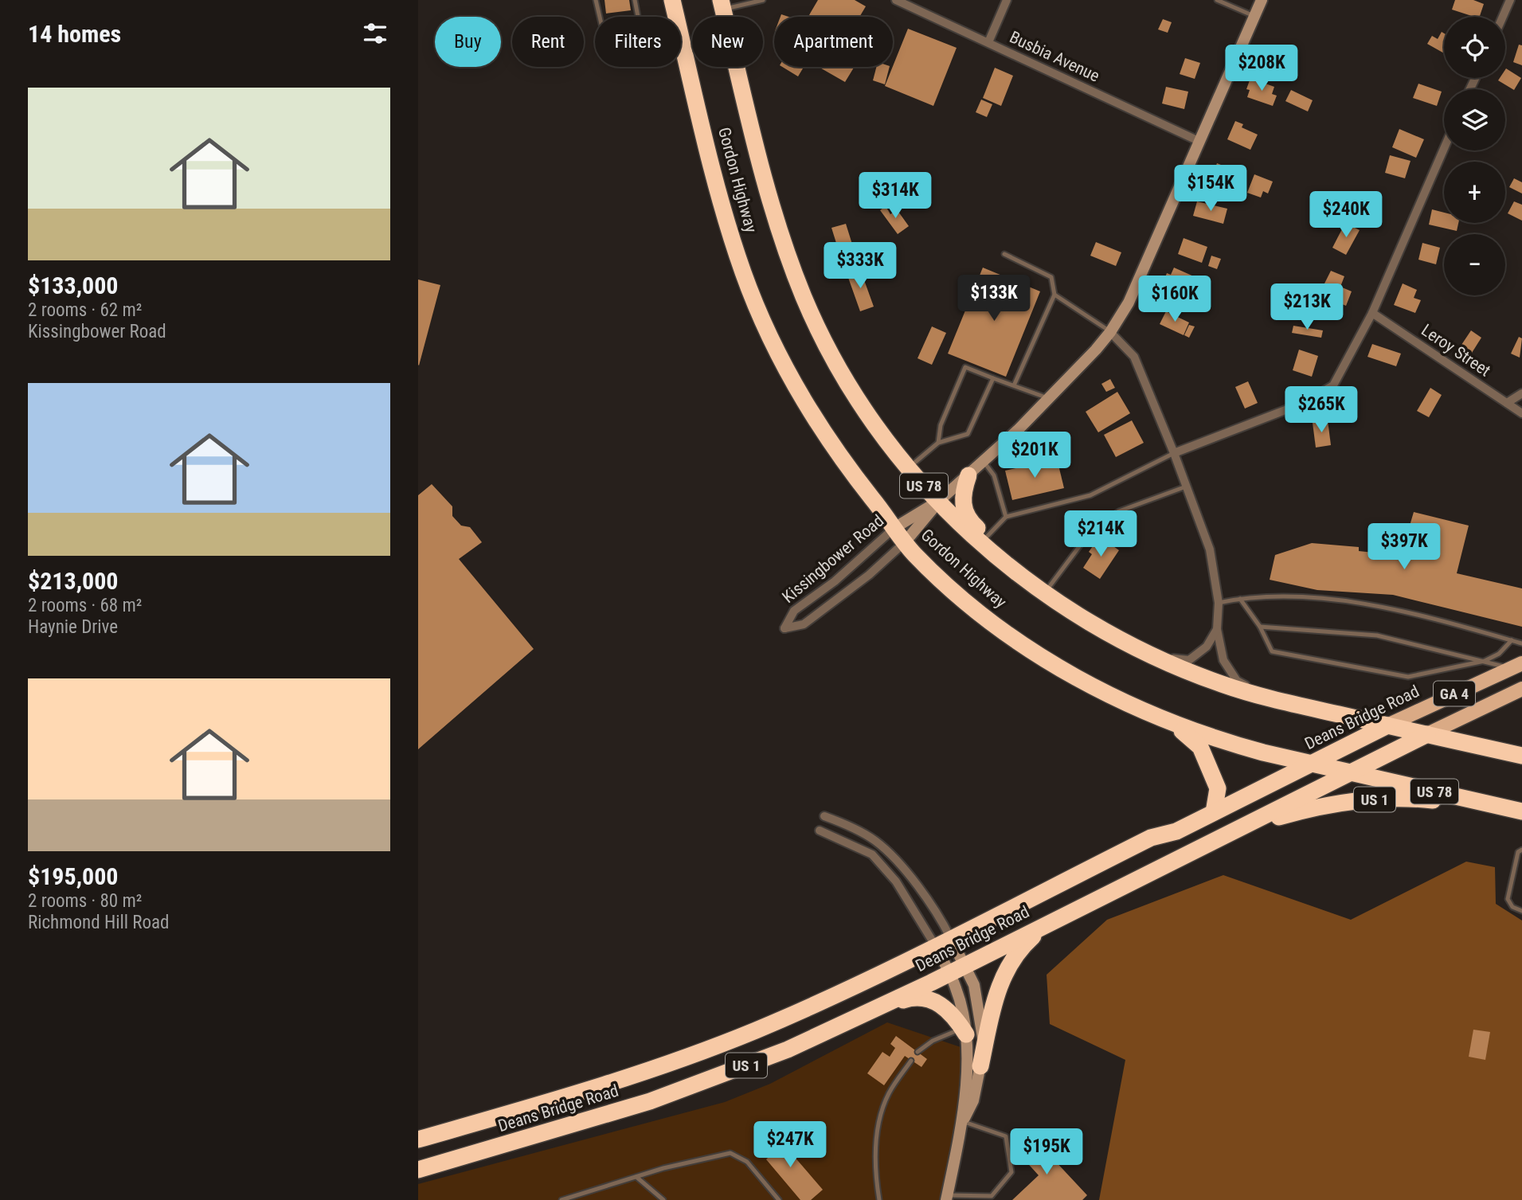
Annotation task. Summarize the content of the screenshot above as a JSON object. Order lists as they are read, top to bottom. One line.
{"streets":{"highway":["Gordon Highway","US 78","GA 4","Deans Bridge Road","US 1"],"street":["Busbia Avenue","Leroy Street","Kissingbower Road"]},"crossings":[["Busbia Avenue","Kissingbower Road"],["Gordon Highway","Kissingbower Road"],["Gordon Highway","Deans Bridge Road"],["Gordon Highway","US 1"],["Deans Bridge Road","US 1"]],"page":{"heading":"14 homes","map_buttons":["+","−"],"chip":["Buy","Rent","Filters","New","Apartment"],"price":["$208K","$154K","$314K","$240K","$333K","$133K","$160K","$213K","$265K","$201K","$214K","$397K","$247K","$195K"],"list":[{"name":"$133,000","note":"2 rooms · 62 m² · Kissingbower Road"},{"name":"$213,000","note":"2 rooms · 68 m² · Haynie Drive"},{"name":"$195,000","note":"2 rooms · 80 m² · Richmond Hill Road"}]}}
